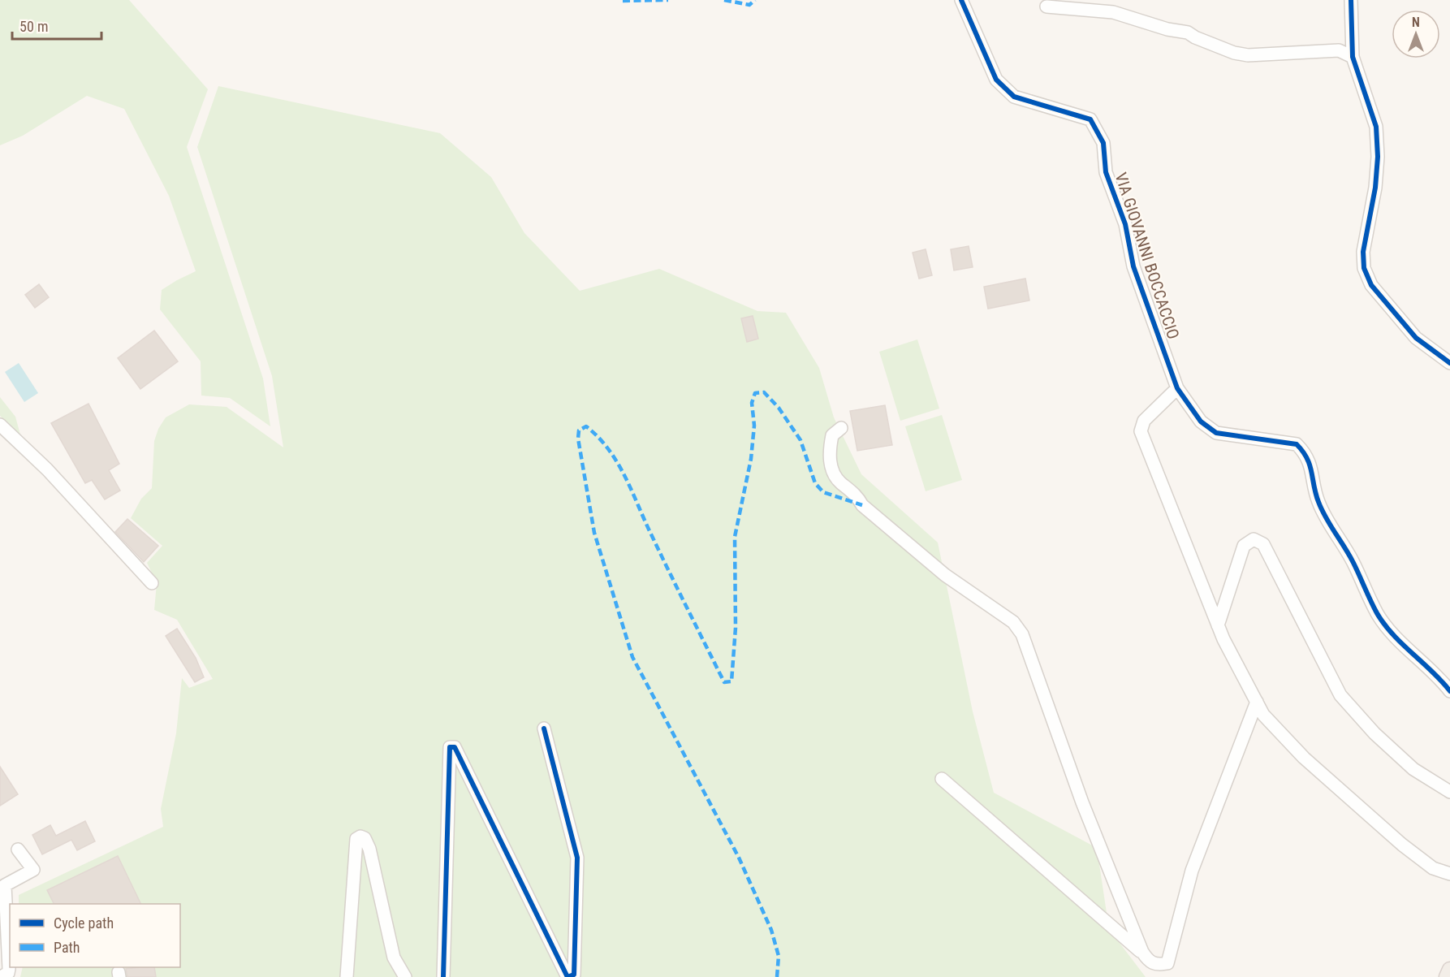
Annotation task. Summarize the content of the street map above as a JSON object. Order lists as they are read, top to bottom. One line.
{"streets":{"street":["VIA GIOVANNI BOCCACCIO"]},"legend":["Cycle path","Path"],"scale_bar":"50 m","north":"top"}
